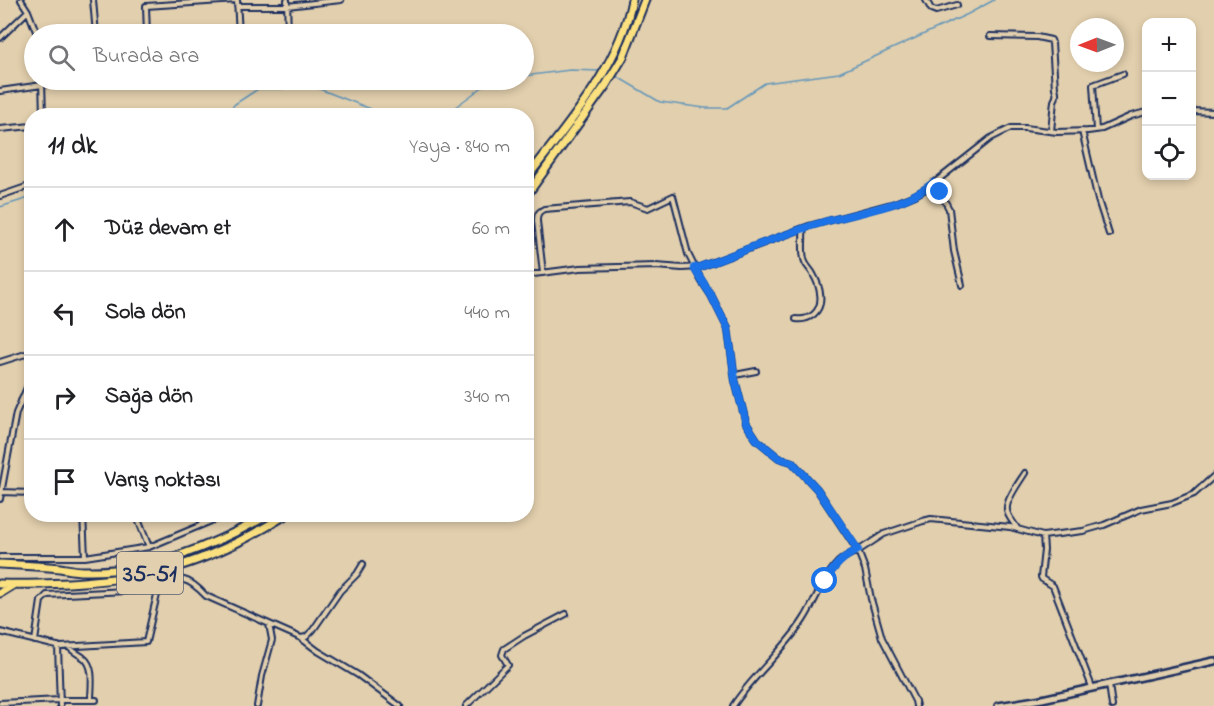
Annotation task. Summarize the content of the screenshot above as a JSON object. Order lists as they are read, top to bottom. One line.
{"streets":{"main road":["35-51"]},"north":"left","page":{"map_buttons":["+","−"],"search":"Burada ara","heading":["11 dk","Yaya · 840 m"],"list":[["Düz devam et","60 m"],["Sola dön","440 m"],["Sağa dön","340 m"],"Varış noktası"]}}
